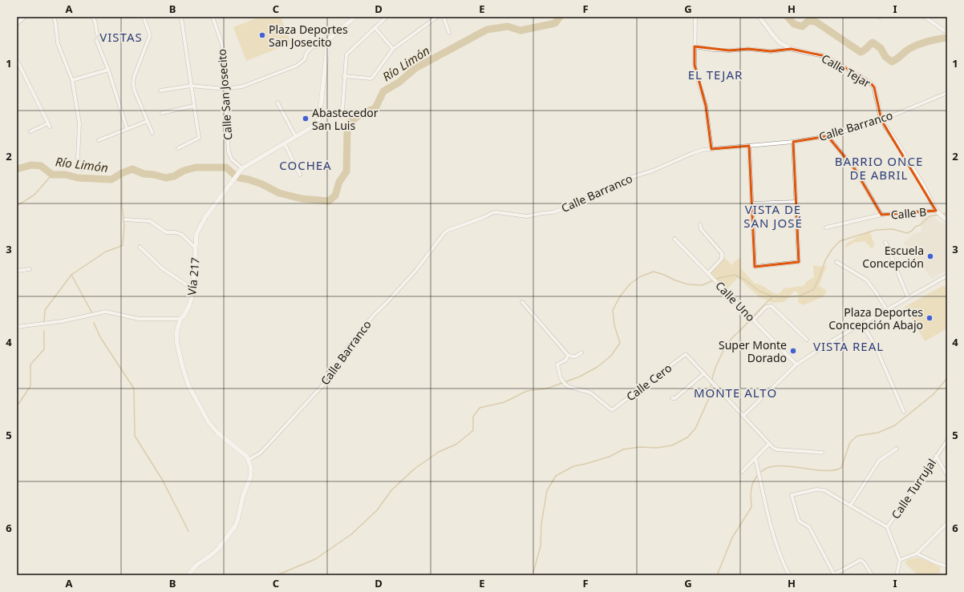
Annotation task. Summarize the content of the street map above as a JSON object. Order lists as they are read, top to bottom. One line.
{"streets":{"main road":["Vía 217"],"street":["Calle Tejar","Calle San Josecito","Calle Barranco","Calle B","Calle Uno","Calle Cero","Calle Turrujal"]},"crossings":[["Calle Tejar","Calle Barranco"],["Calle San Josecito","Vía 217"],["Calle Barranco","Vía 217"]],"districts":["VISTAS","EL TEJAR","BARRIO ONCE DE ABRIL","COCHEA","VISTA DE SAN JOSÉ","VISTA REAL","MONTE ALTO"],"water":["Río Limón"],"places":["Plaza Deportes San Josecito","Abastecedor San Luis","Escuela Concepción","Plaza Deportes Concepción Abajo","Super Monte Dorado"],"grid":{"columns":["A","B","C","D","E","F","G","H","I"],"rows":["1","2","3","4","5","6"]}}
